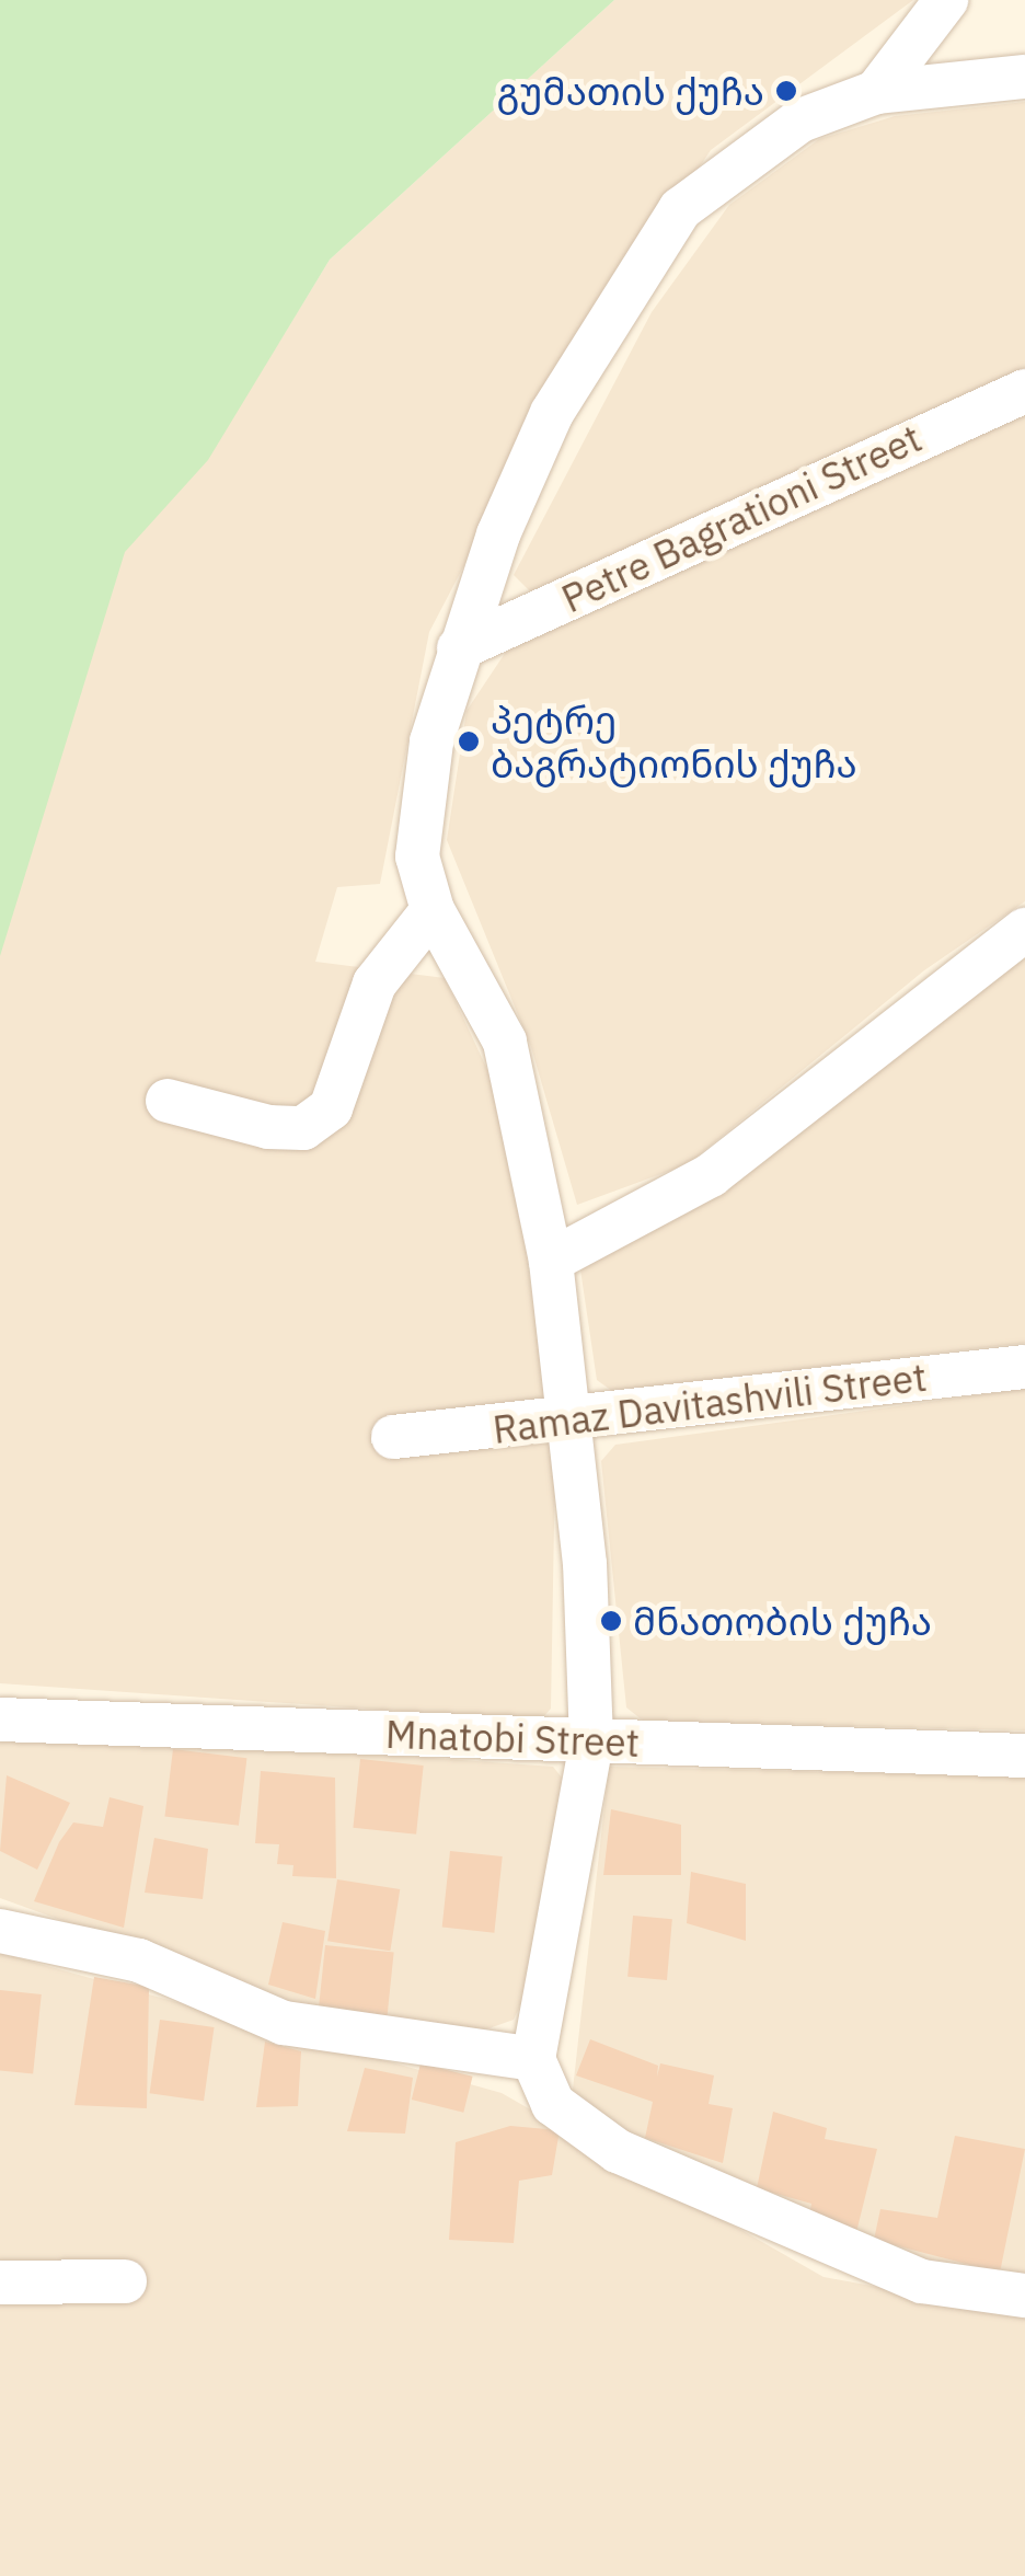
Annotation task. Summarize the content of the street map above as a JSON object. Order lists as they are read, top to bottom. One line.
{"streets":{"street":["Petre Bagrationi Street","Ramaz Davitashvili Street","Mnatobi Street"]},"places":["გუმათის ქუჩა","პეტრე ბაგრატიონის ქუჩა","მნათობის ქუჩა"]}
